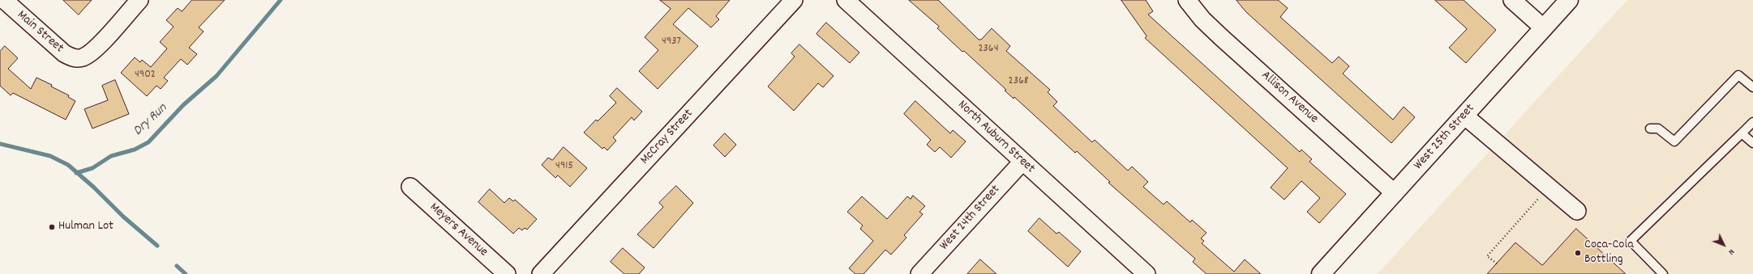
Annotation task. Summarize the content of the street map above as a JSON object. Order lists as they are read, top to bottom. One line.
{"streets":{"main road":["West 25th Street"],"street":["Main Street","Allison Avenue","McCray Street","North Auburn Street","West 24th Street","Meyers Avenue"]},"crossings":[["Allison Avenue","West 25th Street"],["North Auburn Street","West 24th Street"]],"water":["Dry Run"],"places":["Hulman Lot","Coca-Cola Bottling"],"house_numbers":["4937","2364","4902","2368","4915"],"north":"bottom right"}
